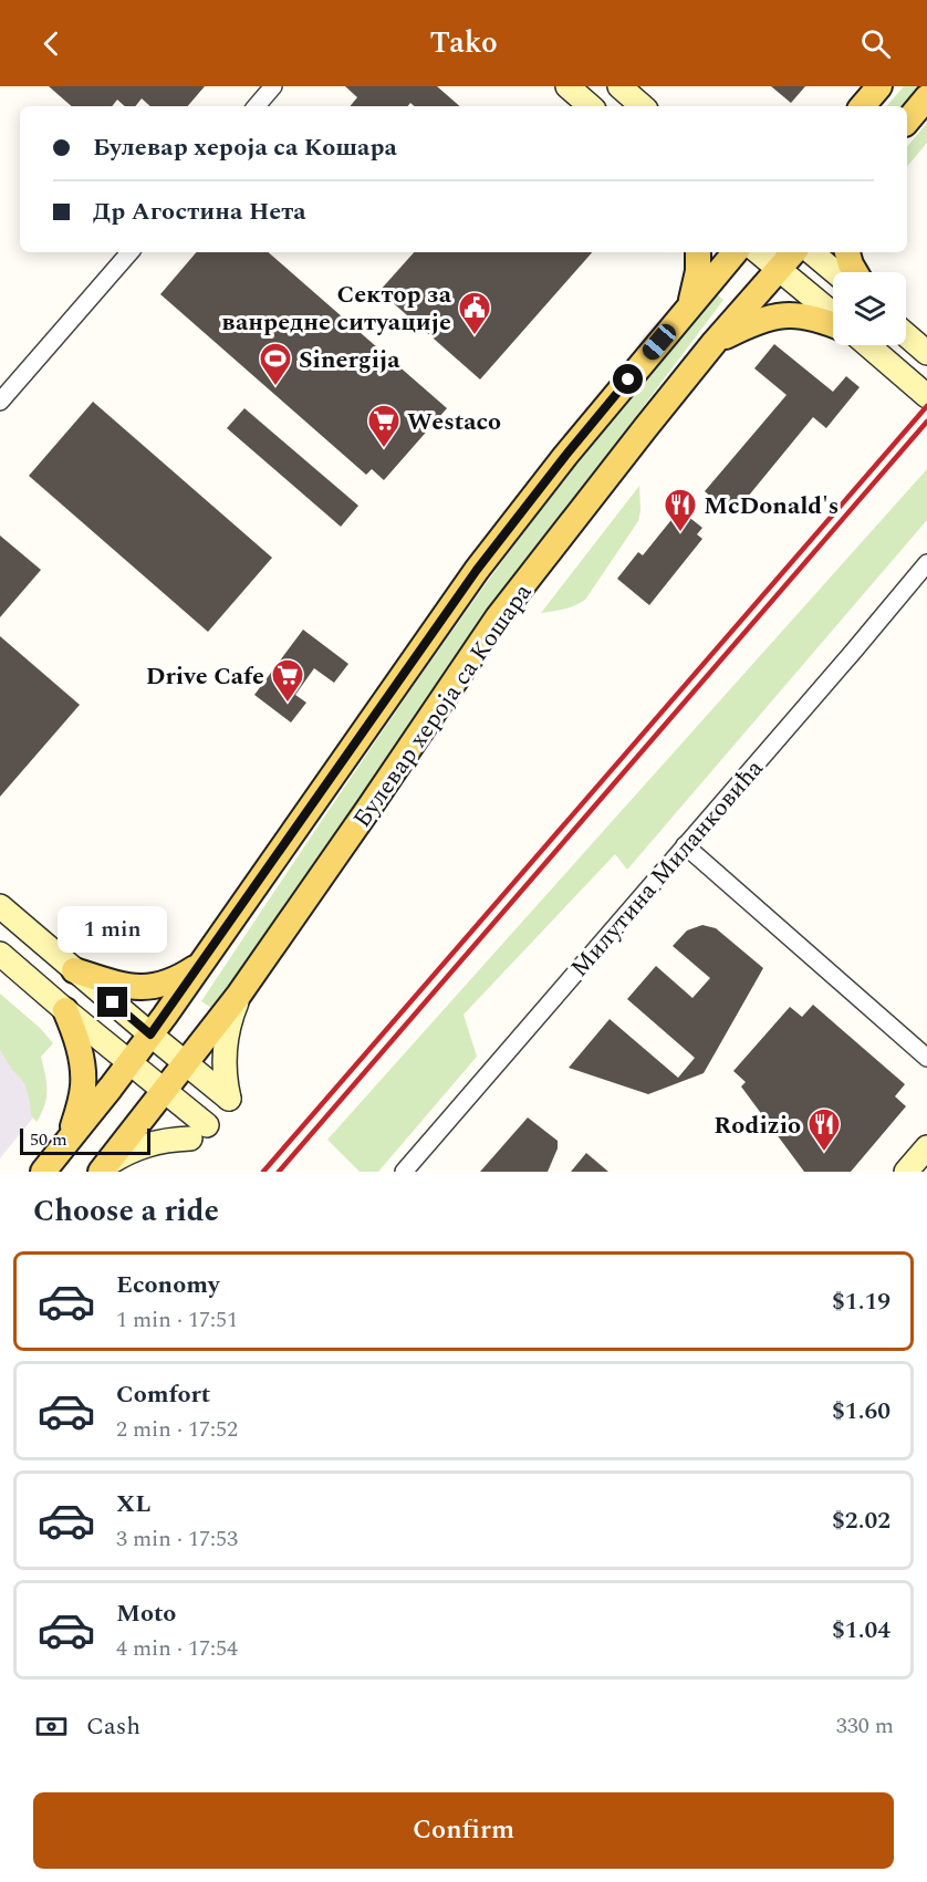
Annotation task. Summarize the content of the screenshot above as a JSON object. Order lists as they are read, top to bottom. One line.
{"streets":{"main road":["Булевар хероја са Кошара"],"street":["Милутина Миланковића"]},"places":{"public building":["Сектор за ванредне ситуације"],"sports":["Sinergija"],"supermarket":["Westaco","Drive Cafe"],"restaurant":["McDonald's","Rodizio"]},"scale_bar":"50 m","page":{"header":"Tako","banner":["Булевар хероја са Кошара","Др Агостина Нета"],"bubble":"1 min","scale":"50 m","heading":"Choose a ride","list":[{"name":"Economy","note":"1 min · 17:51","value":"$1.19"},{"name":"Comfort","note":"2 min · 17:52","value":"$1.60"},{"name":"XL","note":"3 min · 17:53","value":"$2.02"},{"name":"Moto","note":"4 min · 17:54","value":"$1.04"}],"pay":["Cash","330 m"],"buttons":"Confirm"}}
